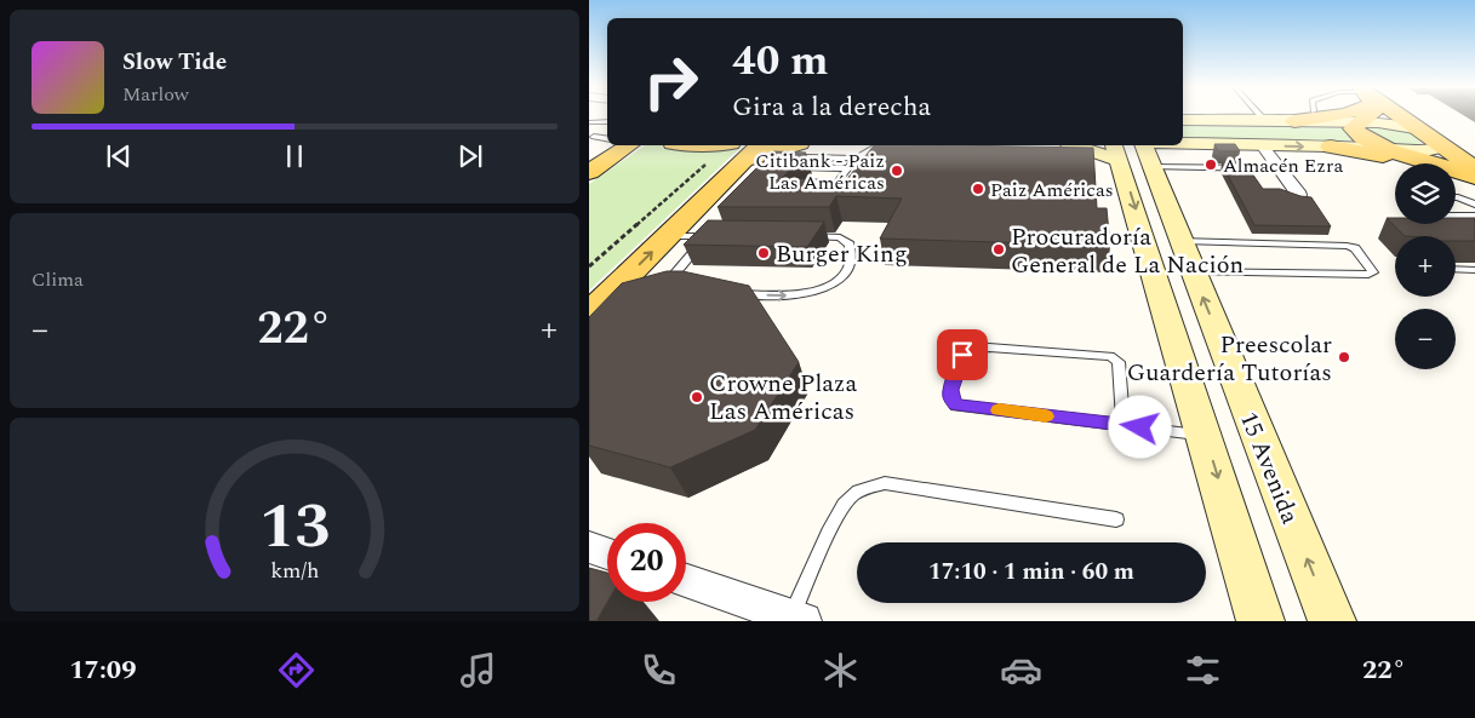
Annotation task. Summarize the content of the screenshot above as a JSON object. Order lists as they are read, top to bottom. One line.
{"streets":{"street":["15 Avenida"]},"places":["Almacén Ezra","Citibank - Paiz Las Américas","Paiz Américas","Procuradoría General de La Nación","Burger King","Preescolar Guardería Tutorías","Crowne Plaza Las Américas"],"page":{"turn":["40 m","Gira a la derecha"],"song":["Slow Tide","Marlow"],"map_buttons":["+","−"],"tile":"Clima","heat":["−","22°","+"],"limit":"20","trip":"17:10 · 1 min · 60 m","tabs":["17:09","22°"],"gauge":["13","km/h"]}}
